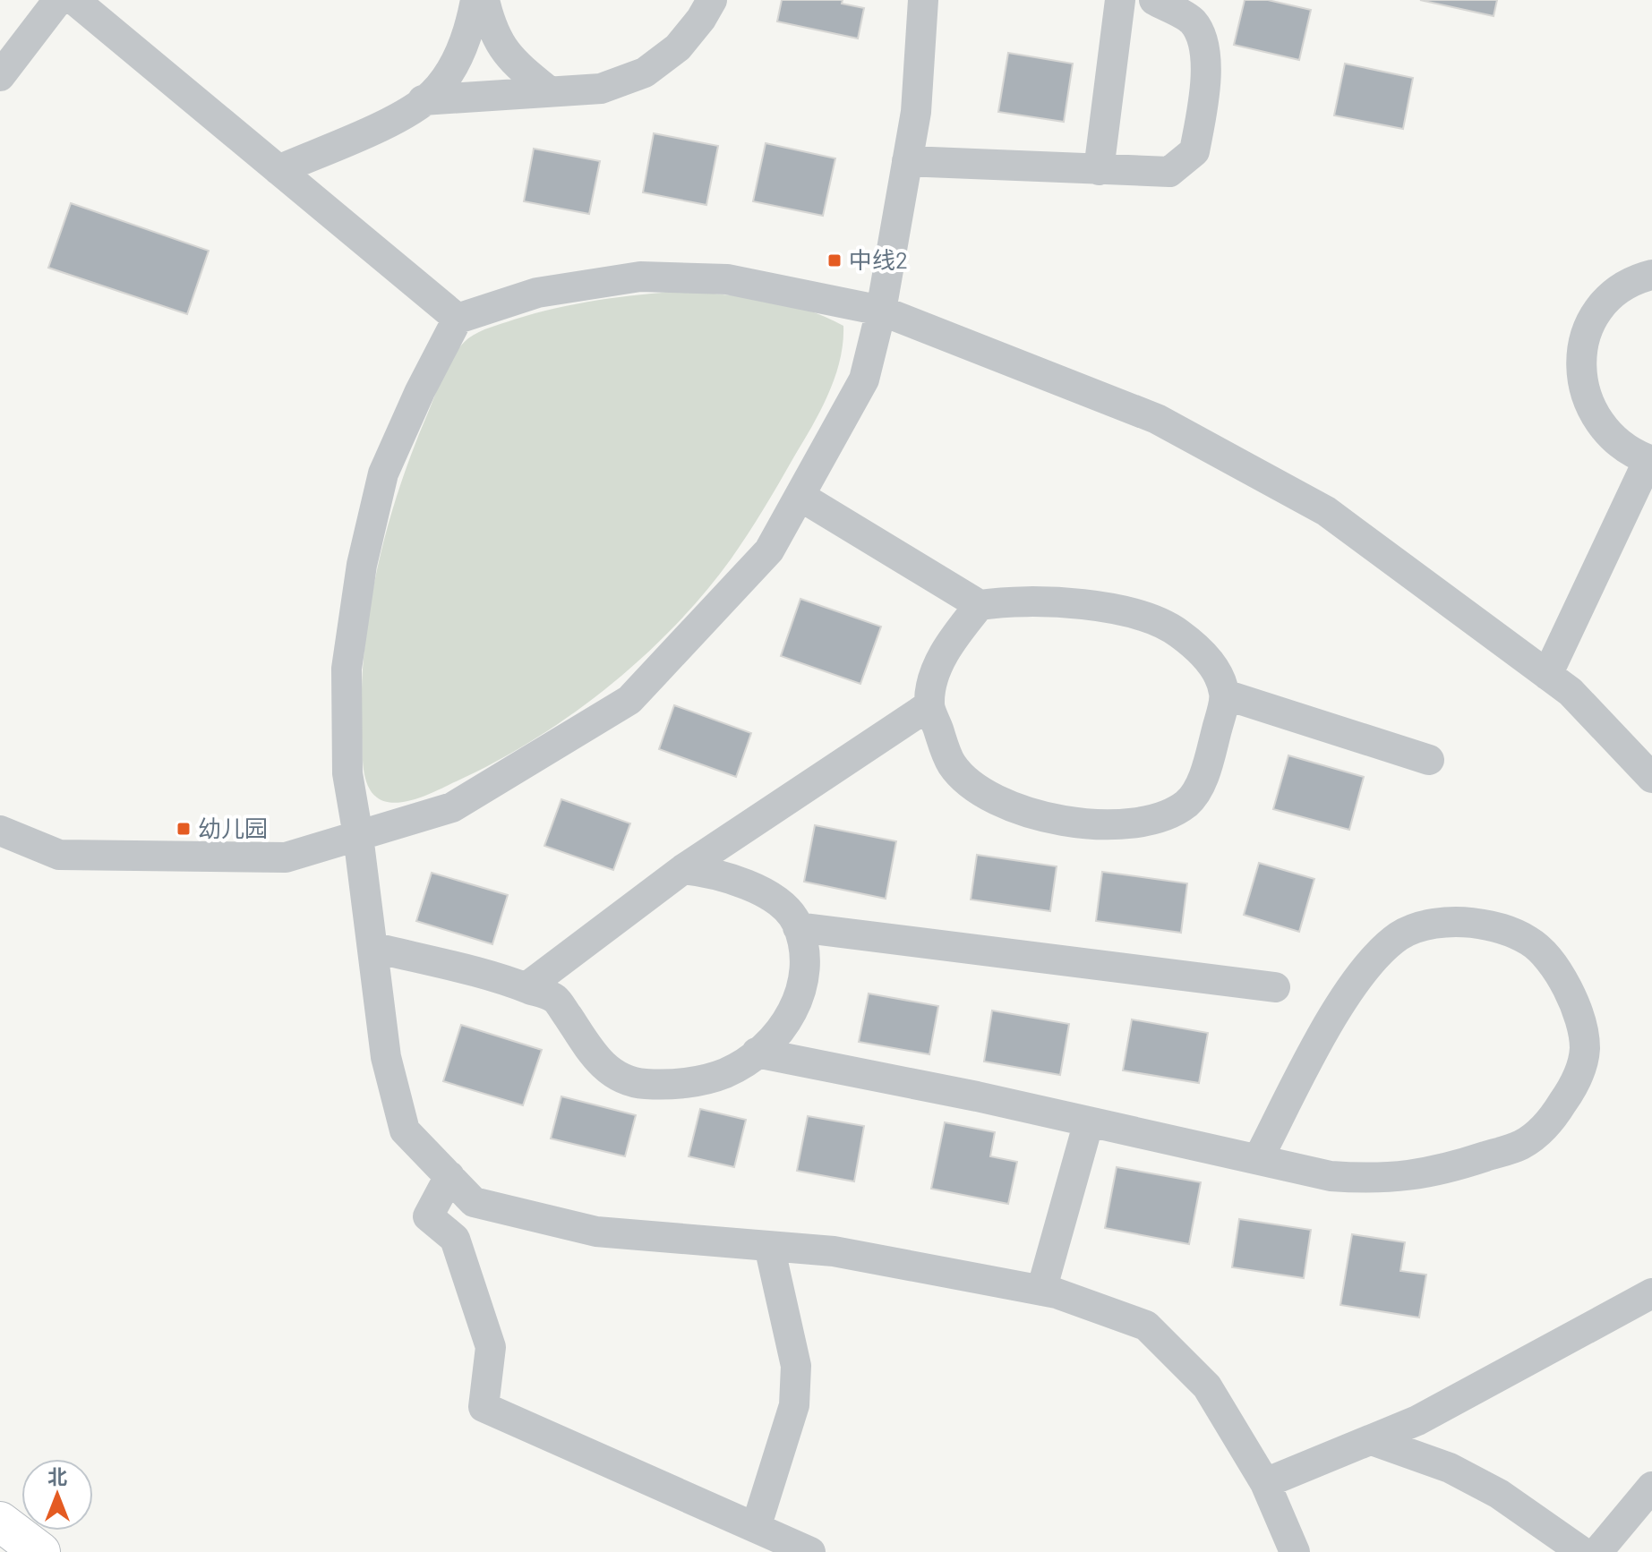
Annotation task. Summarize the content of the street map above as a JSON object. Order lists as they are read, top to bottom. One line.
{"places":{"transit":["中线2","幼儿园"]},"north":"top"}
